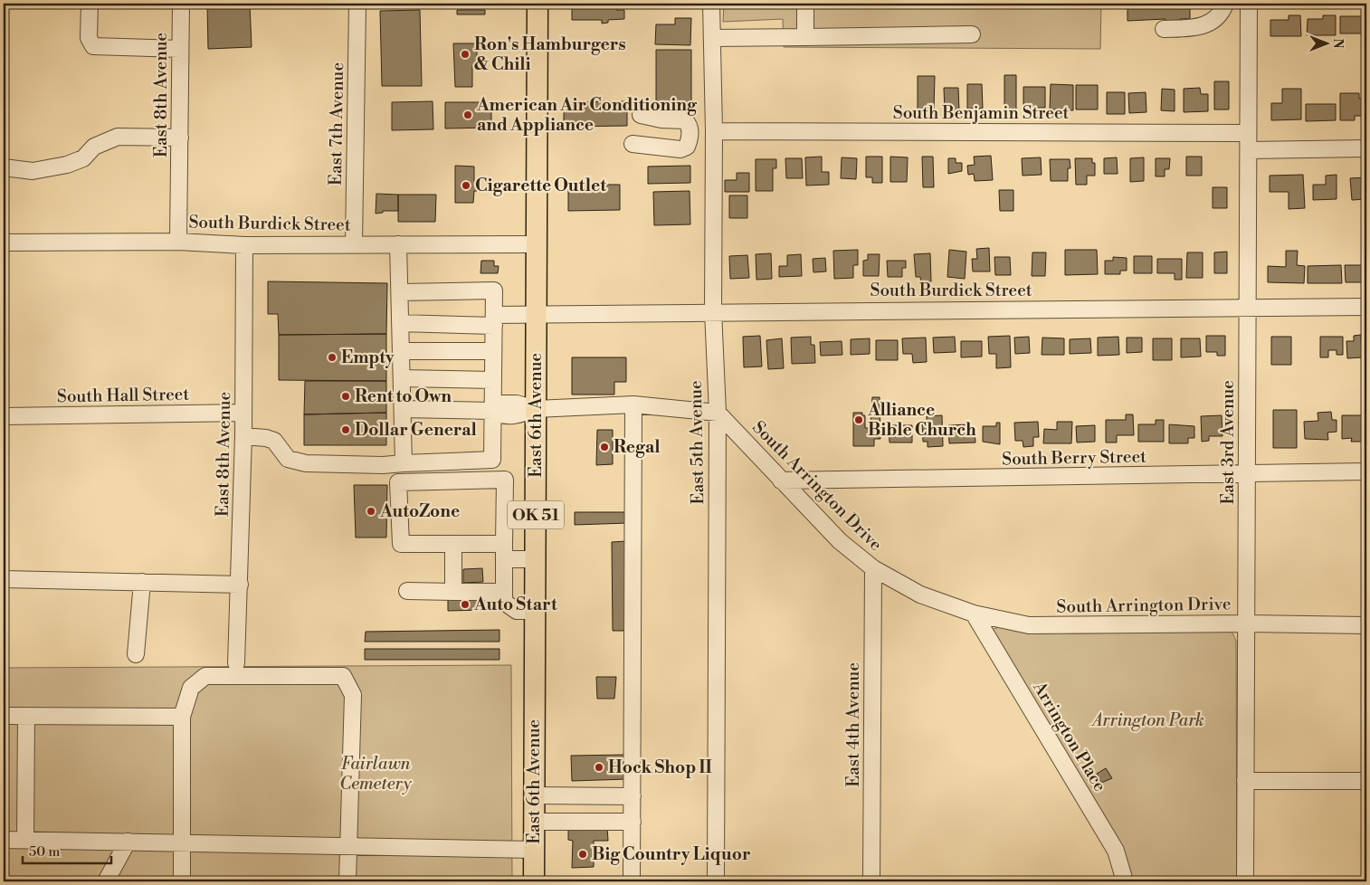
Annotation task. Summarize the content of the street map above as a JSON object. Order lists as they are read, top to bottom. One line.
{"streets":{"main road":["East 6th Avenue","OK 51"],"street":["East 8th Avenue","South Benjamin Street","East 7th Avenue","South Burdick Street","South Hall Street","East 5th Avenue","East 3rd Avenue","South Berry Street","South Arrington Drive","East 4th Avenue","Arrington Place"]},"crossings":[["East 8th Avenue","South Burdick Street"],["East 8th Avenue","South Hall Street"],["South Benjamin Street","East 5th Avenue"],["South Benjamin Street","East 3rd Avenue"],["East 7th Avenue","South Burdick Street"],["South Burdick Street","East 6th Avenue"],["South Burdick Street","East 5th Avenue"],["South Burdick Street","East 3rd Avenue"],["East 5th Avenue","South Arrington Drive"],["East 3rd Avenue","South Berry Street"],["East 3rd Avenue","South Arrington Drive"],["South Berry Street","South Arrington Drive"],["South Arrington Drive","East 4th Avenue"],["South Arrington Drive","Arrington Place"]],"parks":["Arrington Park","Fairlawn Cemetery"],"places":["Ron's Hamburgers & Chili","American Air Conditioning and Appliance","Cigarette Outlet","Empty","Rent to Own","Alliance Bible Church","Dollar General","Regal","AutoZone","Auto Start","Hock Shop II","Big Country Liquor"],"scale_bar":"50 m","north":"right"}
